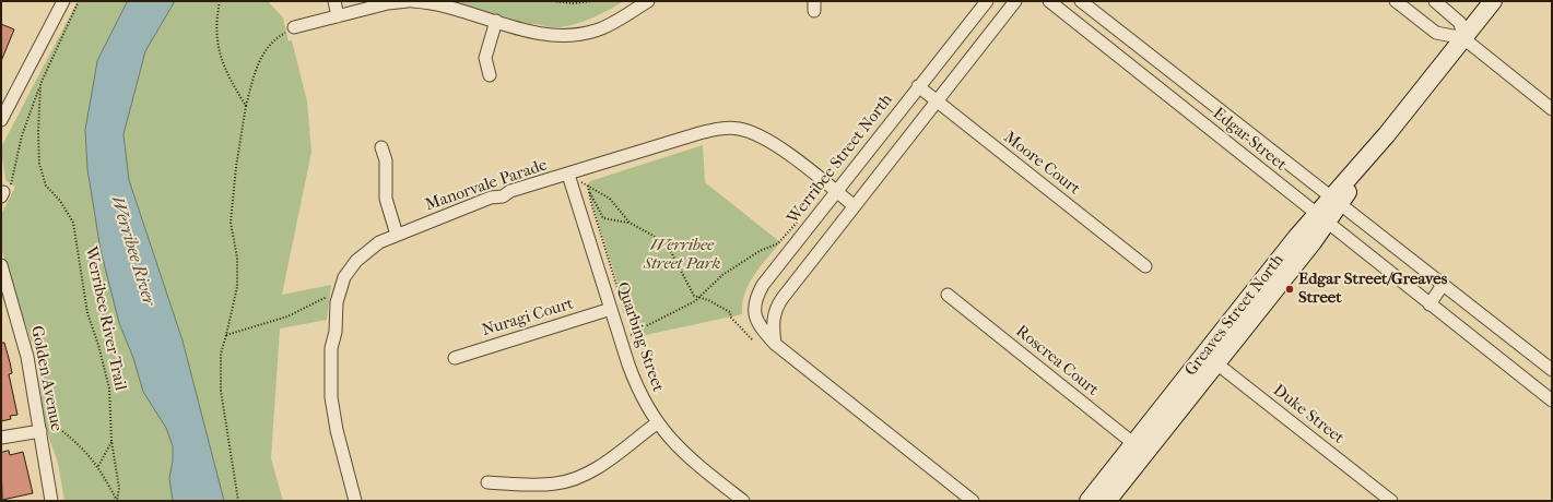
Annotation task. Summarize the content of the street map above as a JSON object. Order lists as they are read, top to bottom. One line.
{"streets":{"street":["Edgar Street","Werribee Street North","Moore Court","Manorvale Parade","Greaves Street North","Nuragi Court","Quarbing Street","Roscrea Court","Golden Avenue","Duke Street"],"path":["Werribee River Trail"]},"crossings":[["Edgar Street","Greaves Street North"],["Werribee Street North","Moore Court"],["Werribee Street North","Manorvale Parade"],["Manorvale Parade","Quarbing Street"],["Greaves Street North","Roscrea Court"],["Greaves Street North","Duke Street"],["Nuragi Court","Quarbing Street"]],"water":["Werribee River"],"parks":["Werribee Street Park"],"places":["Edgar Street/Greaves Street"]}
